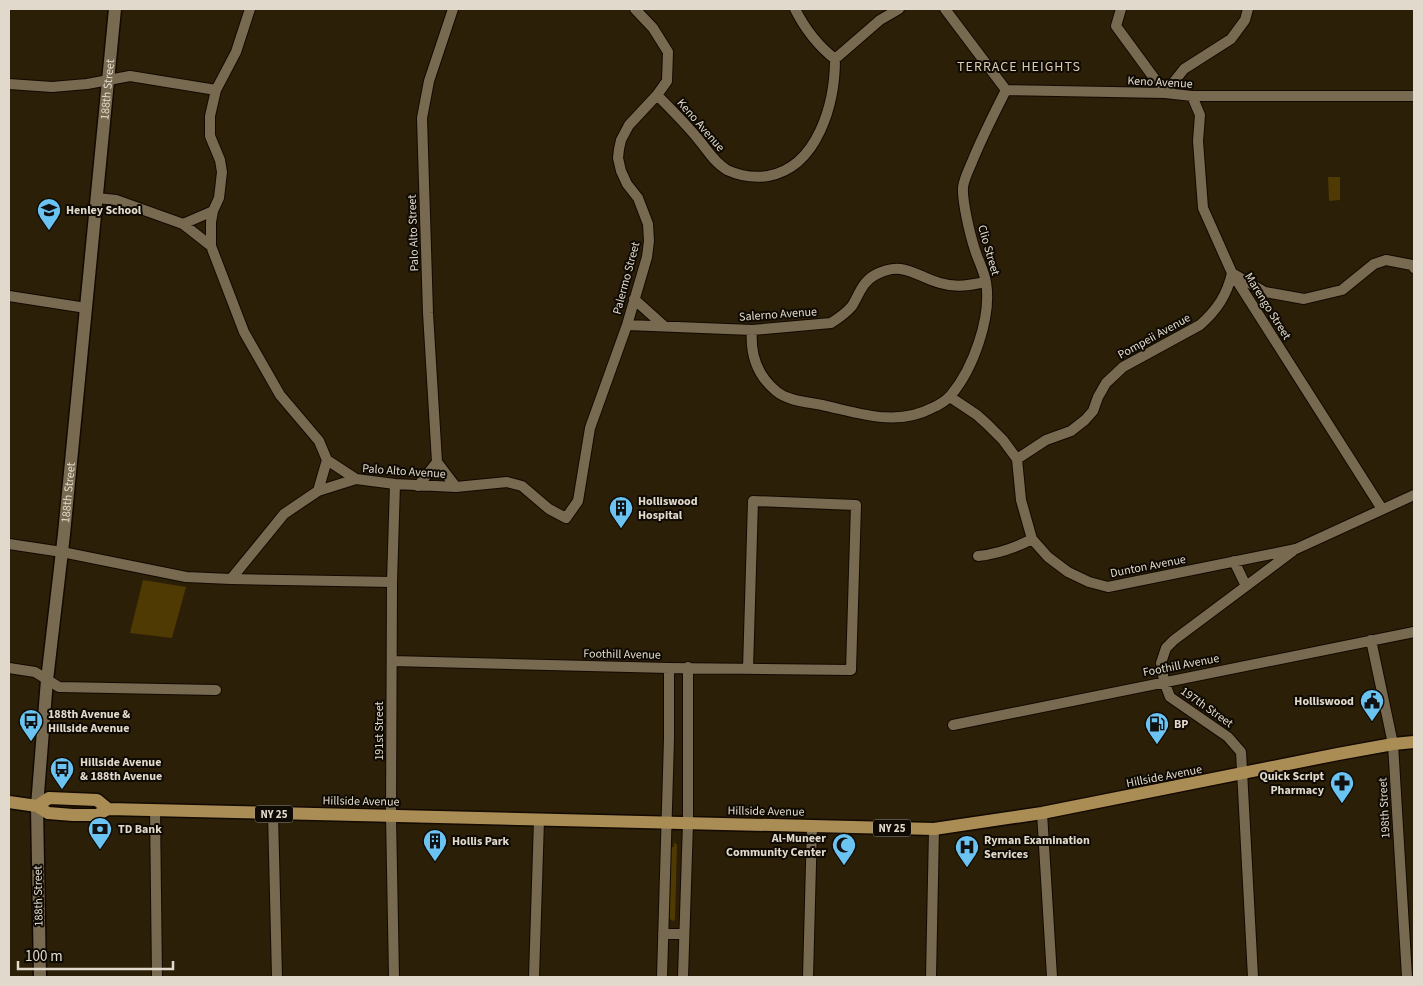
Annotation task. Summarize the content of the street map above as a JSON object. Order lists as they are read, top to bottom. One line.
{"streets":{"main road":["Hillside Avenue","NY 25"],"street":["Keno Avenue","188th Street","Palo Alto Street","Clio Street","Palermo Street","Marengo Street","Salerno Avenue","Pompeii Avenue","Palo Alto Avenue","Dunton Avenue","Foothill Avenue","197th Street","191st Street","198th Street"]},"crossings":[["Keno Avenue","Clio Street"],["Keno Avenue","Palermo Street"],["Keno Avenue","Marengo Street"],["188th Street","Hillside Avenue"],["Clio Street","Salerno Avenue"],["Palermo Street","Salerno Avenue"],["Palermo Street","Palo Alto Avenue"],["Marengo Street","Pompeii Avenue"],["Marengo Street","Dunton Avenue"],["Pompeii Avenue","Dunton Avenue"],["Palo Alto Avenue","191st Street"],["Foothill Avenue","197th Street"],["Foothill Avenue","191st Street"],["Foothill Avenue","198th Street"],["197th Street","Hillside Avenue"],["191st Street","Hillside Avenue"],["Hillside Avenue","198th Street"]],"districts":["TERRACE HEIGHTS"],"places":{"school or university":["Henley School"],"building":["Holliswood Hospital","Hollis Park"],"public building":["Holliswood"],"bus stop":["188th Avenue & Hillside Avenue","Hillside Avenue & 188th Avenue"],"fuel station":["BP"],"pharmacy":["Quick Script Pharmacy"],"bank":["TD Bank"],"mosque":["Al-Muneer Community Center"],"hospital":["Ryman Examination Services"]},"scale_bar":"100 m"}
